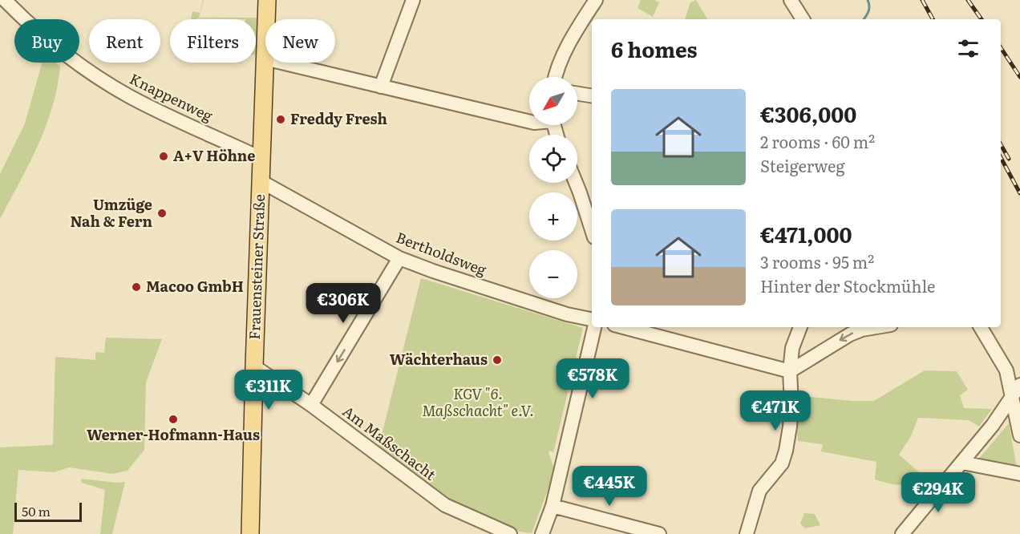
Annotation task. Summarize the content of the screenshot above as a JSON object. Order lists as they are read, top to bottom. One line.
{"streets":{"main road":["Frauensteiner Straße"],"street":["Knappenweg","Bertholdsweg","Am Maßschacht"]},"crossings":[["Knappenweg","Frauensteiner Straße"],["Bertholdsweg","Frauensteiner Straße"],["Frauensteiner Straße","Am Maßschacht"]],"parks":["KGV \"6. Maßschacht\" e.V."],"places":["Freddy Fresh","A+V Höhne","Umzüge Nah & Fern","Macoo GmbH","Wächterhaus","Werner-Hofmann-Haus"],"scale_bar":"50 m","north":"bottom left","page":{"chip":["Buy","Rent","Filters","New"],"heading":"6 homes","map_buttons":["+","−"],"list":[{"name":"€306,000","note":"2 rooms · 60 m² · Steigerweg"},{"name":"€471,000","note":"3 rooms · 95 m² · Hinter der Stockmühle"}],"price":["€306K","€578K","€311K","€471K","€445K","€294K"],"scale":"50 m"}}
